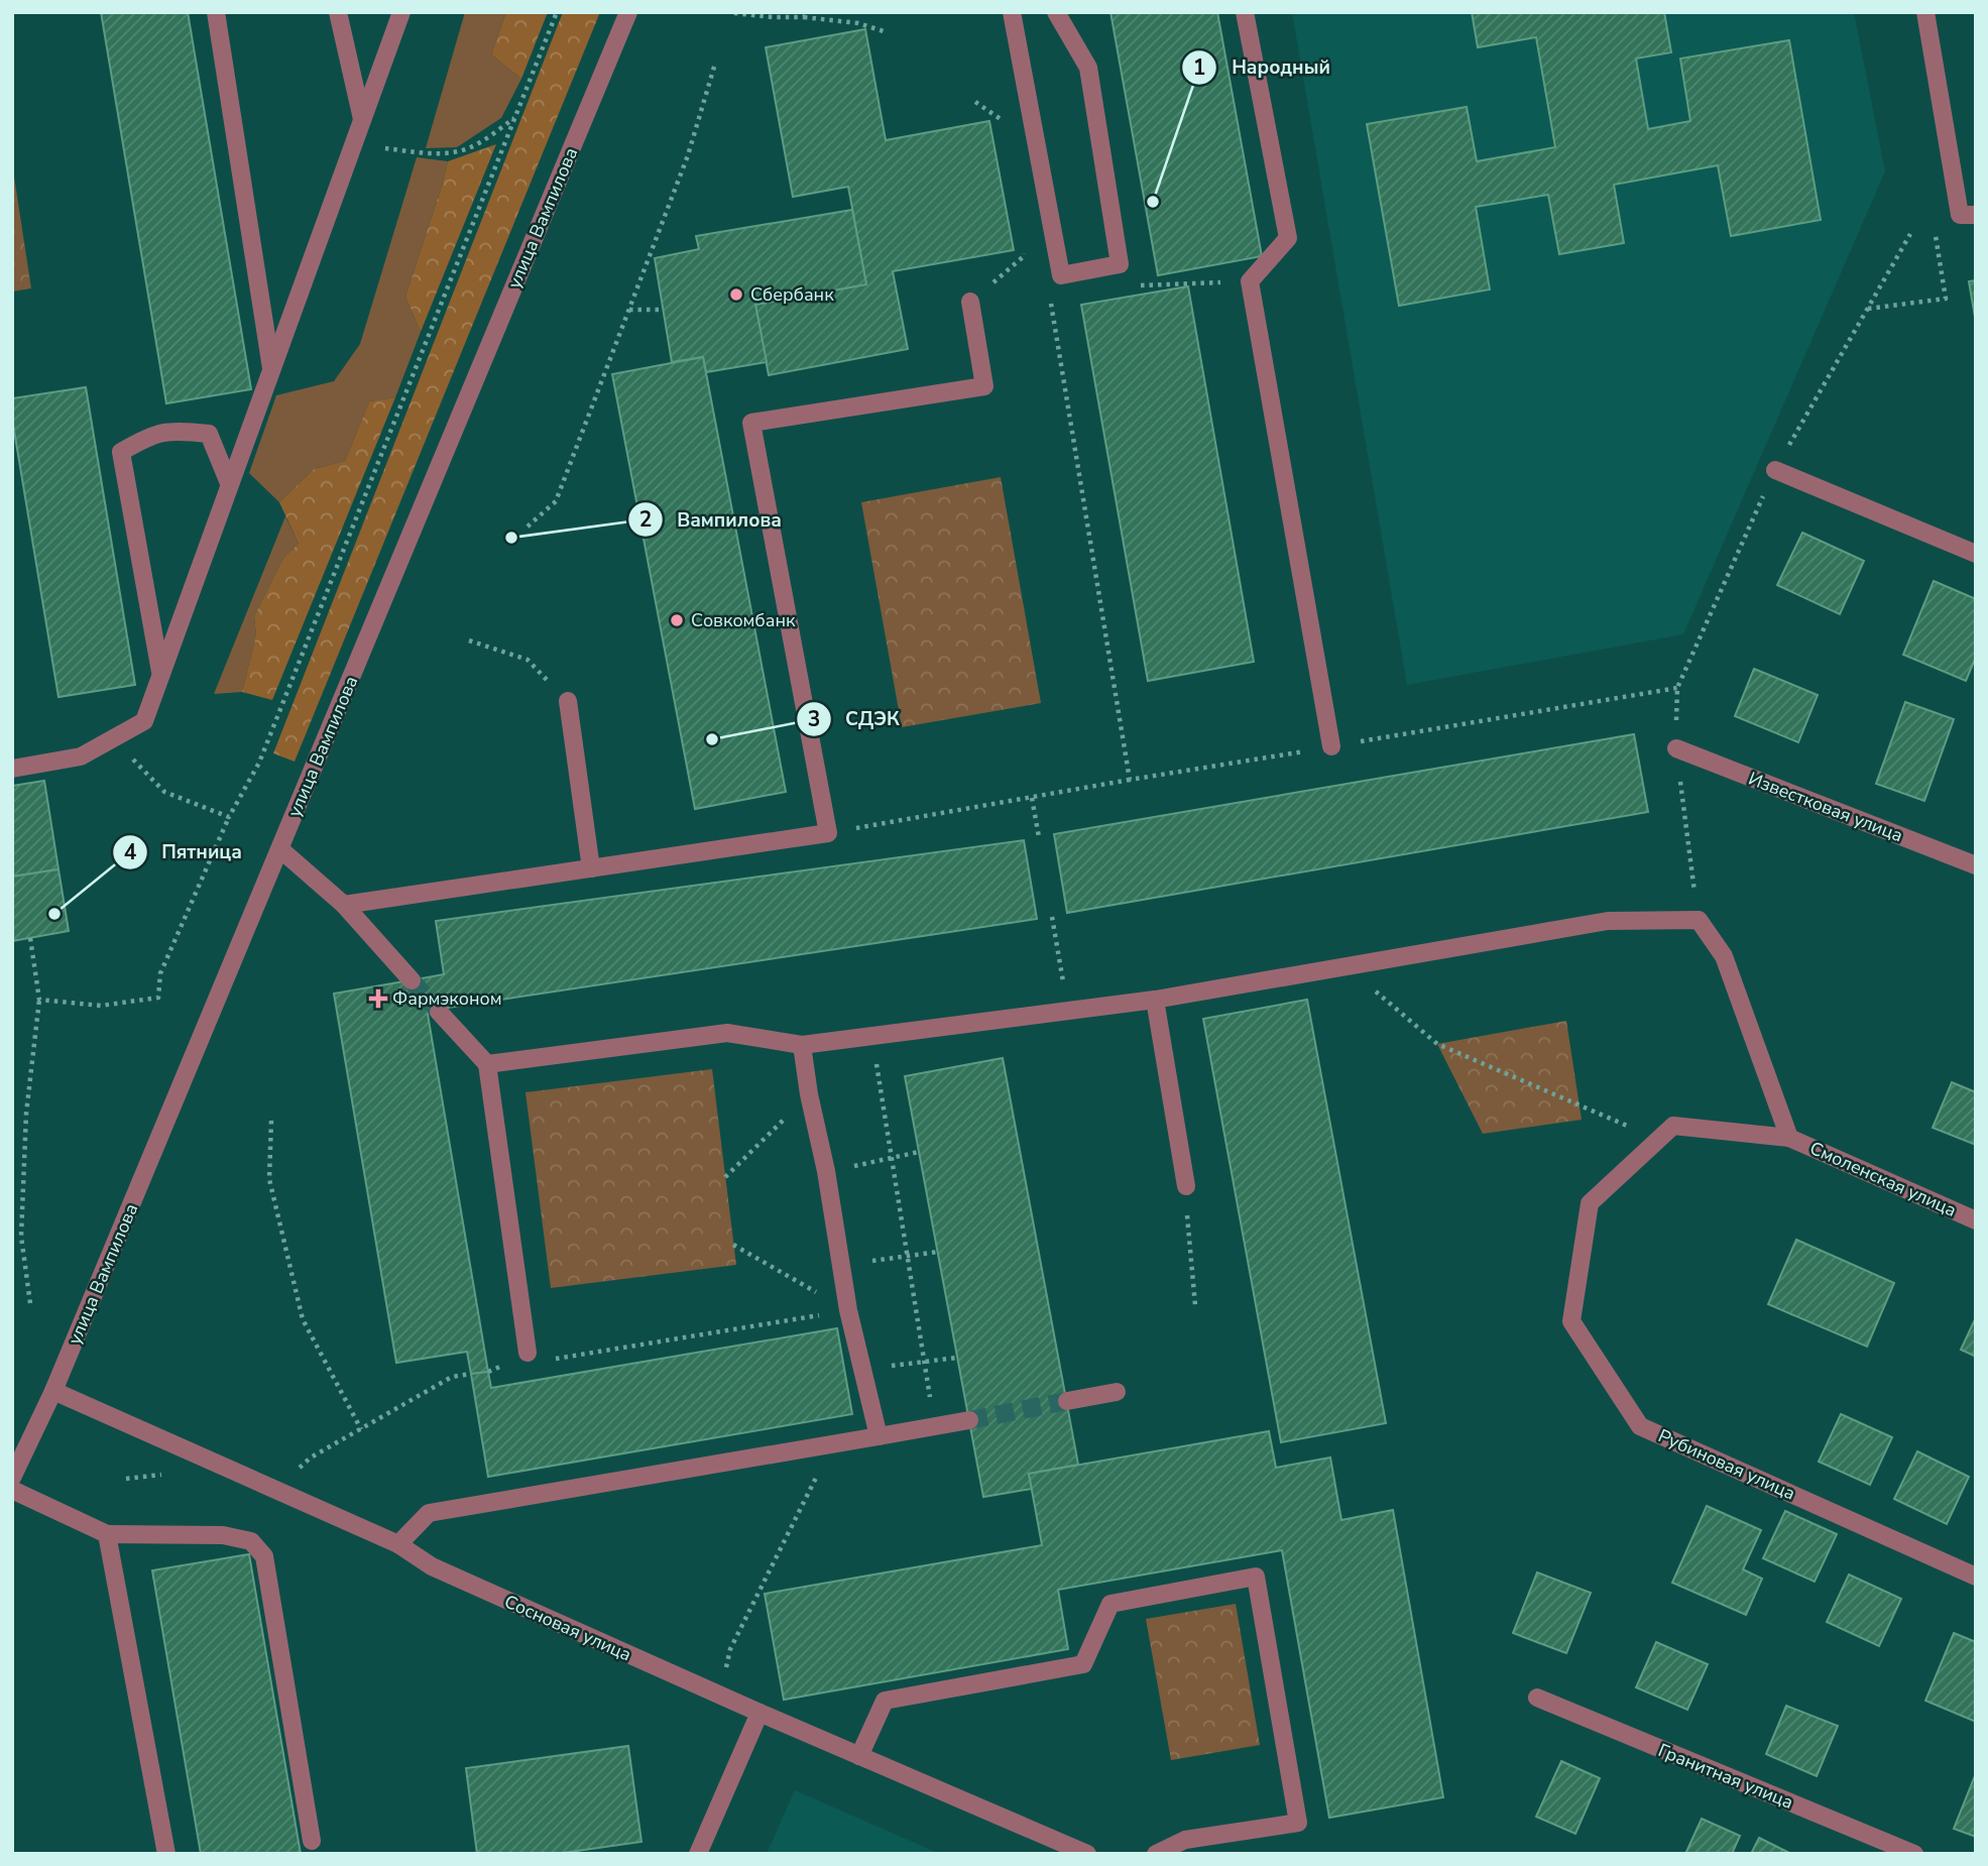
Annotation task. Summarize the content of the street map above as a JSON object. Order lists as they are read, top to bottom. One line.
{"streets":{"street":["улица Вампилова","Известковая улица","Смоленская улица","Рубиновая улица","Сосновая улица","Гранитная улица"]},"crossings":[["улица Вампилова","Сосновая улица"],["Смоленская улица","Рубиновая улица"]],"places":{"other":["Народный","Сбербанк","Вампилова","Совкомбанк","СДЭК","Пятница"],"health":["Фармэконом"]}}
